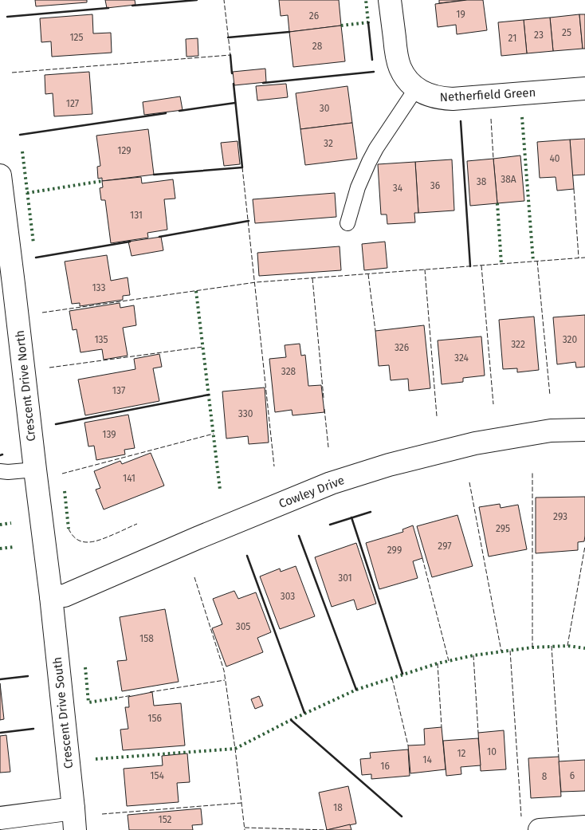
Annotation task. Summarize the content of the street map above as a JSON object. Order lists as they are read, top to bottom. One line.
{"streets":{"street":["Netherfield Green","Crescent Drive North","Cowley Drive","Crescent Drive South"]},"crossings":[["Crescent Drive North","Cowley Drive"],["Crescent Drive North","Crescent Drive South"],["Cowley Drive","Crescent Drive South"]],"house_numbers":["19","26","25","23","125","21","28","127","30","32","129","40","38A","38","36","34","131","133","135","320","322","326","324","328","137","330","139","141","293","295","297","299","301","303","305","158","156","10","12","14","16","154","6","8","18","152"]}
